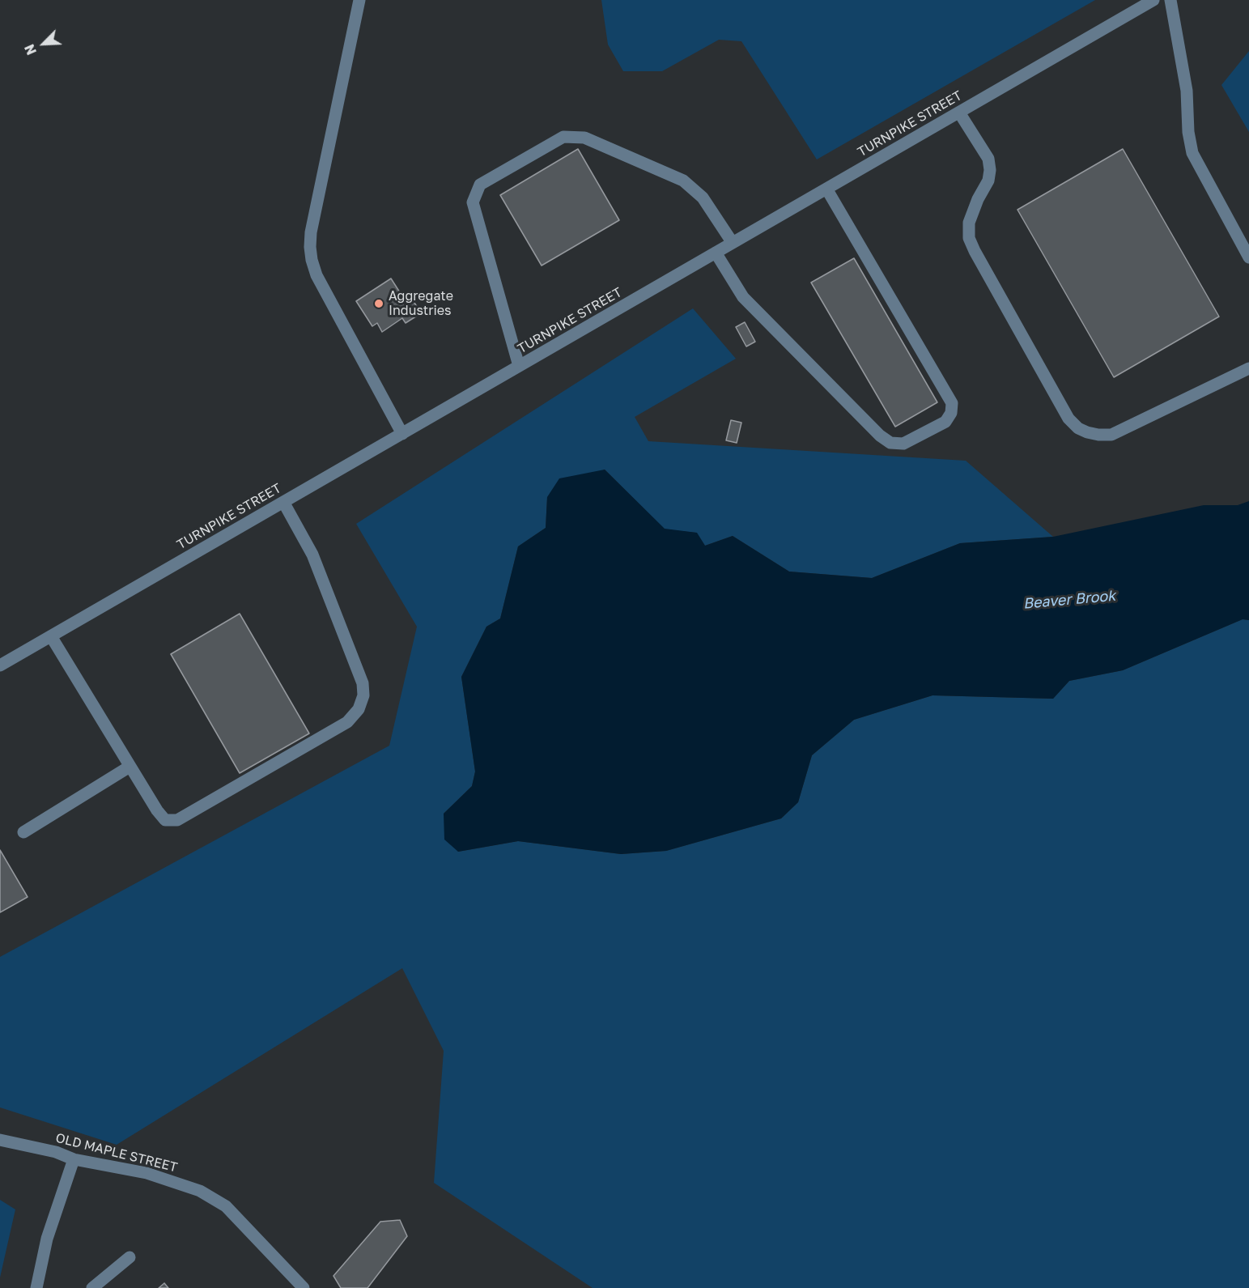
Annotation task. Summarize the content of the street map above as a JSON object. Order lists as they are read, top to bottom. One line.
{"streets":{"street":["TURNPIKE STREET","OLD MAPLE STREET"]},"water":["Beaver Brook"],"places":["Aggregate Industries"],"north":"bottom left"}
